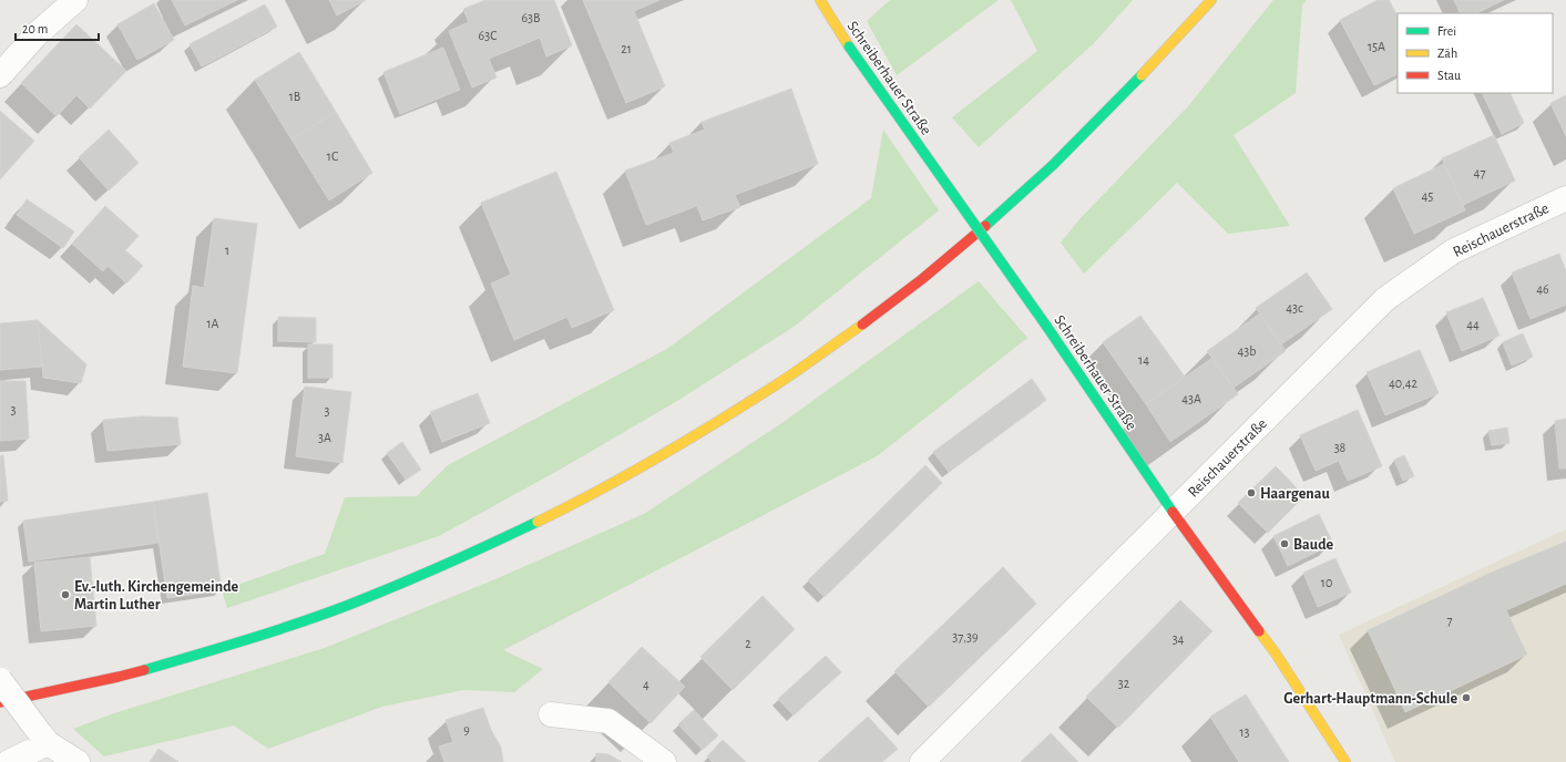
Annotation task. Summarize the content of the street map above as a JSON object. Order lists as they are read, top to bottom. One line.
{"streets":{"main road":["Schreiberhauer Straße"],"street":["Reischauerstraße"]},"crossings":[["Schreiberhauer Straße","Reischauerstraße"]],"places":["Haargenau","Baude","Ev.-luth. Kirchengemeinde Martin Luther","Gerhart-Hauptmann-Schule"],"house_numbers":["63B","63C","15A","21","1B","1C","47","45","1","46","43c","1A","44","43b","14","40,42","43A","3","3","3A","38","10","7","37,39","34","2","32","4","9","13"],"legend":["Frei","Zäh","Stau"],"scale_bar":"20 m"}
